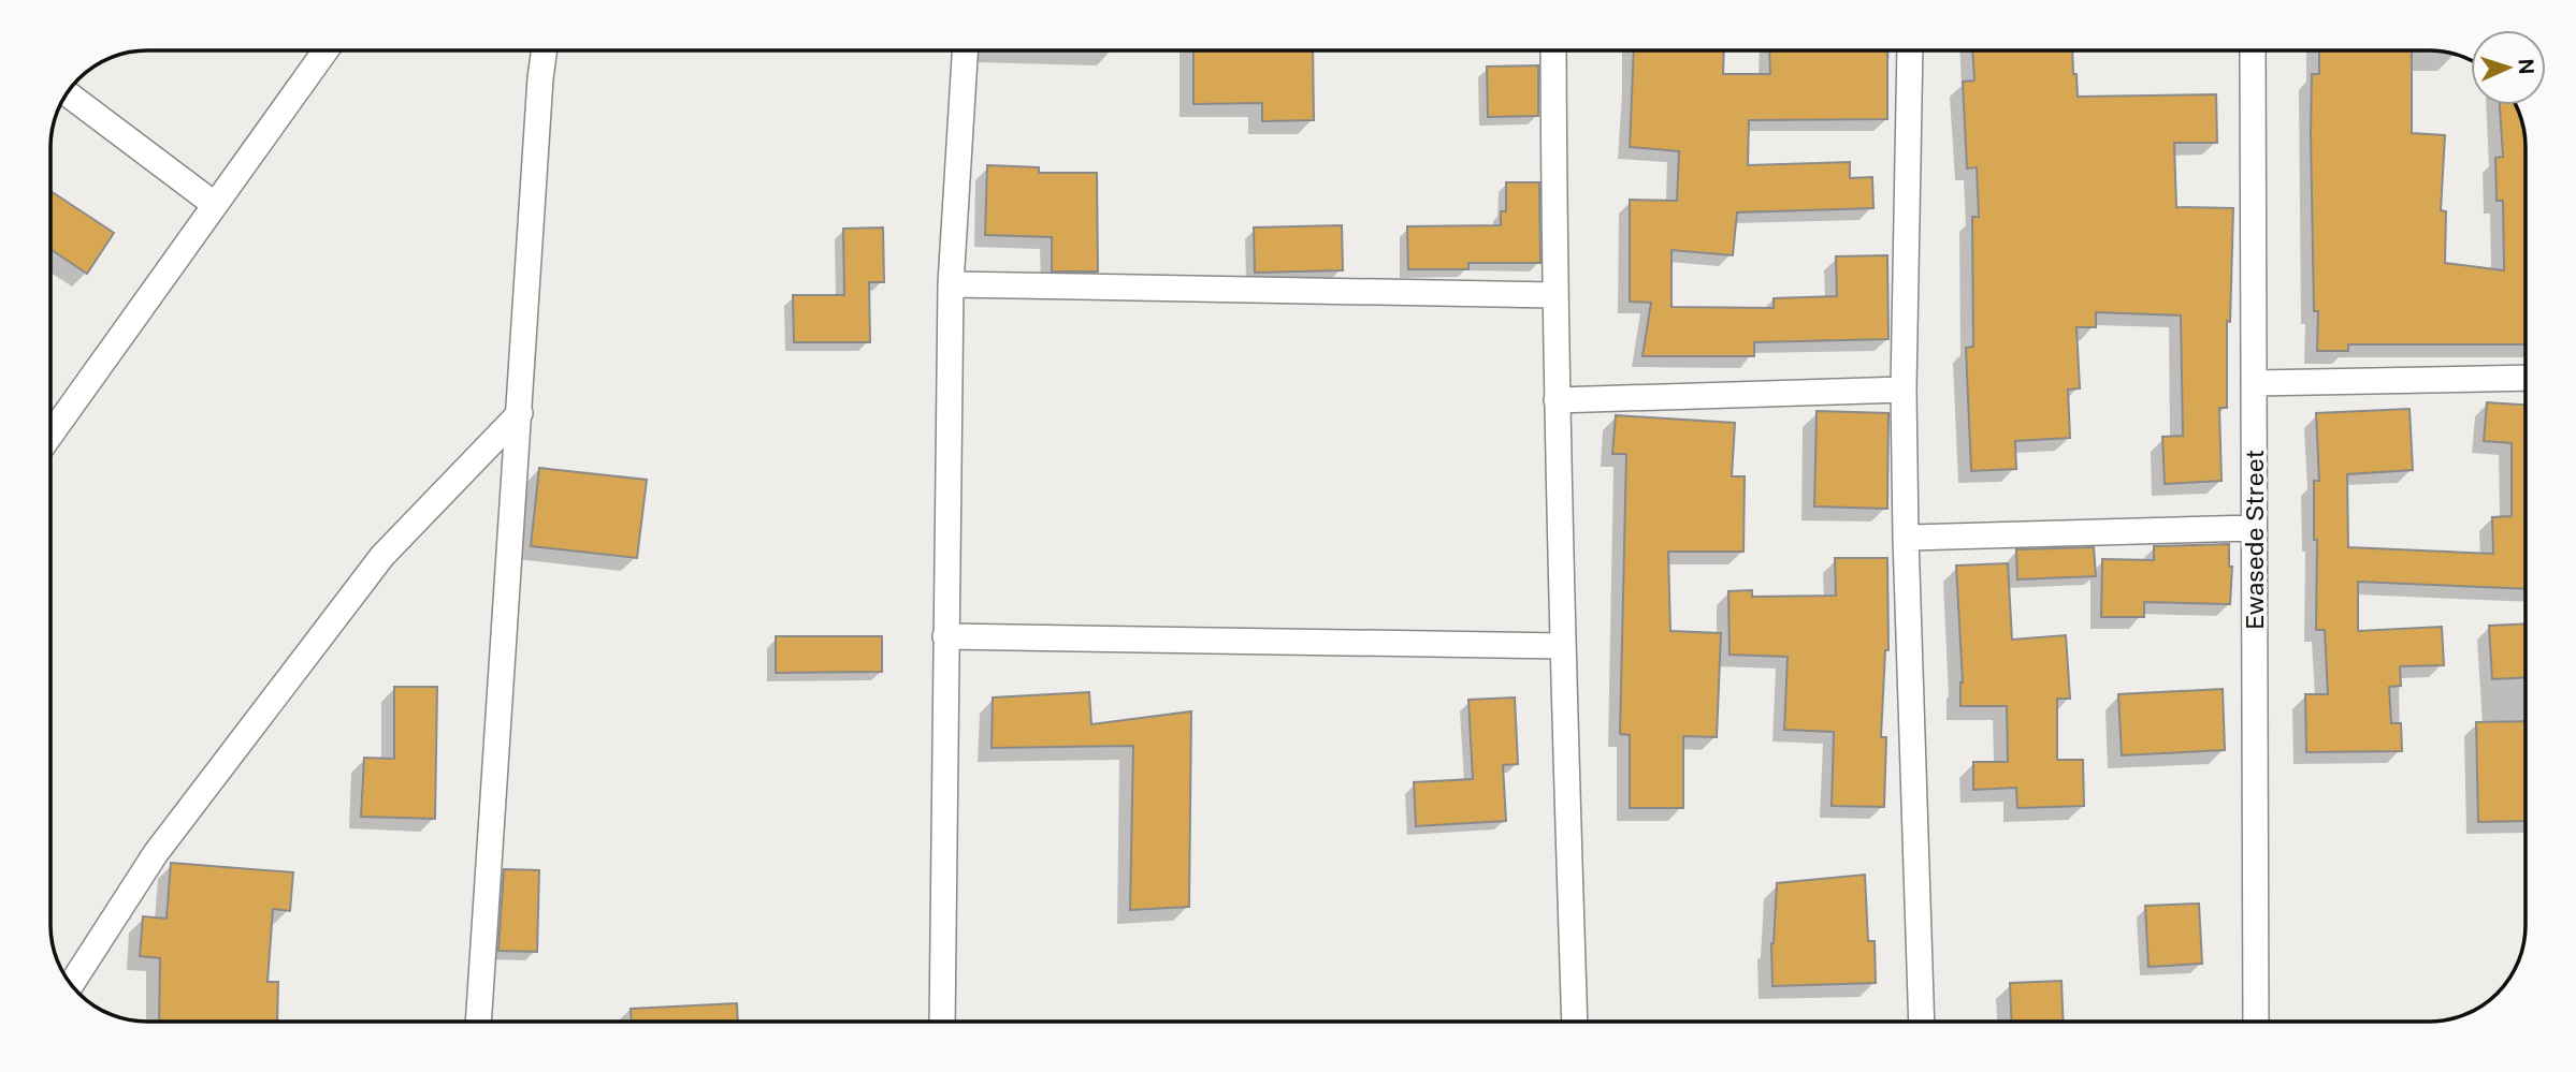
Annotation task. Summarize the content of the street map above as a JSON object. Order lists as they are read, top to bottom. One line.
{"streets":{"street":["Ewasede Street"]},"north":"right"}
